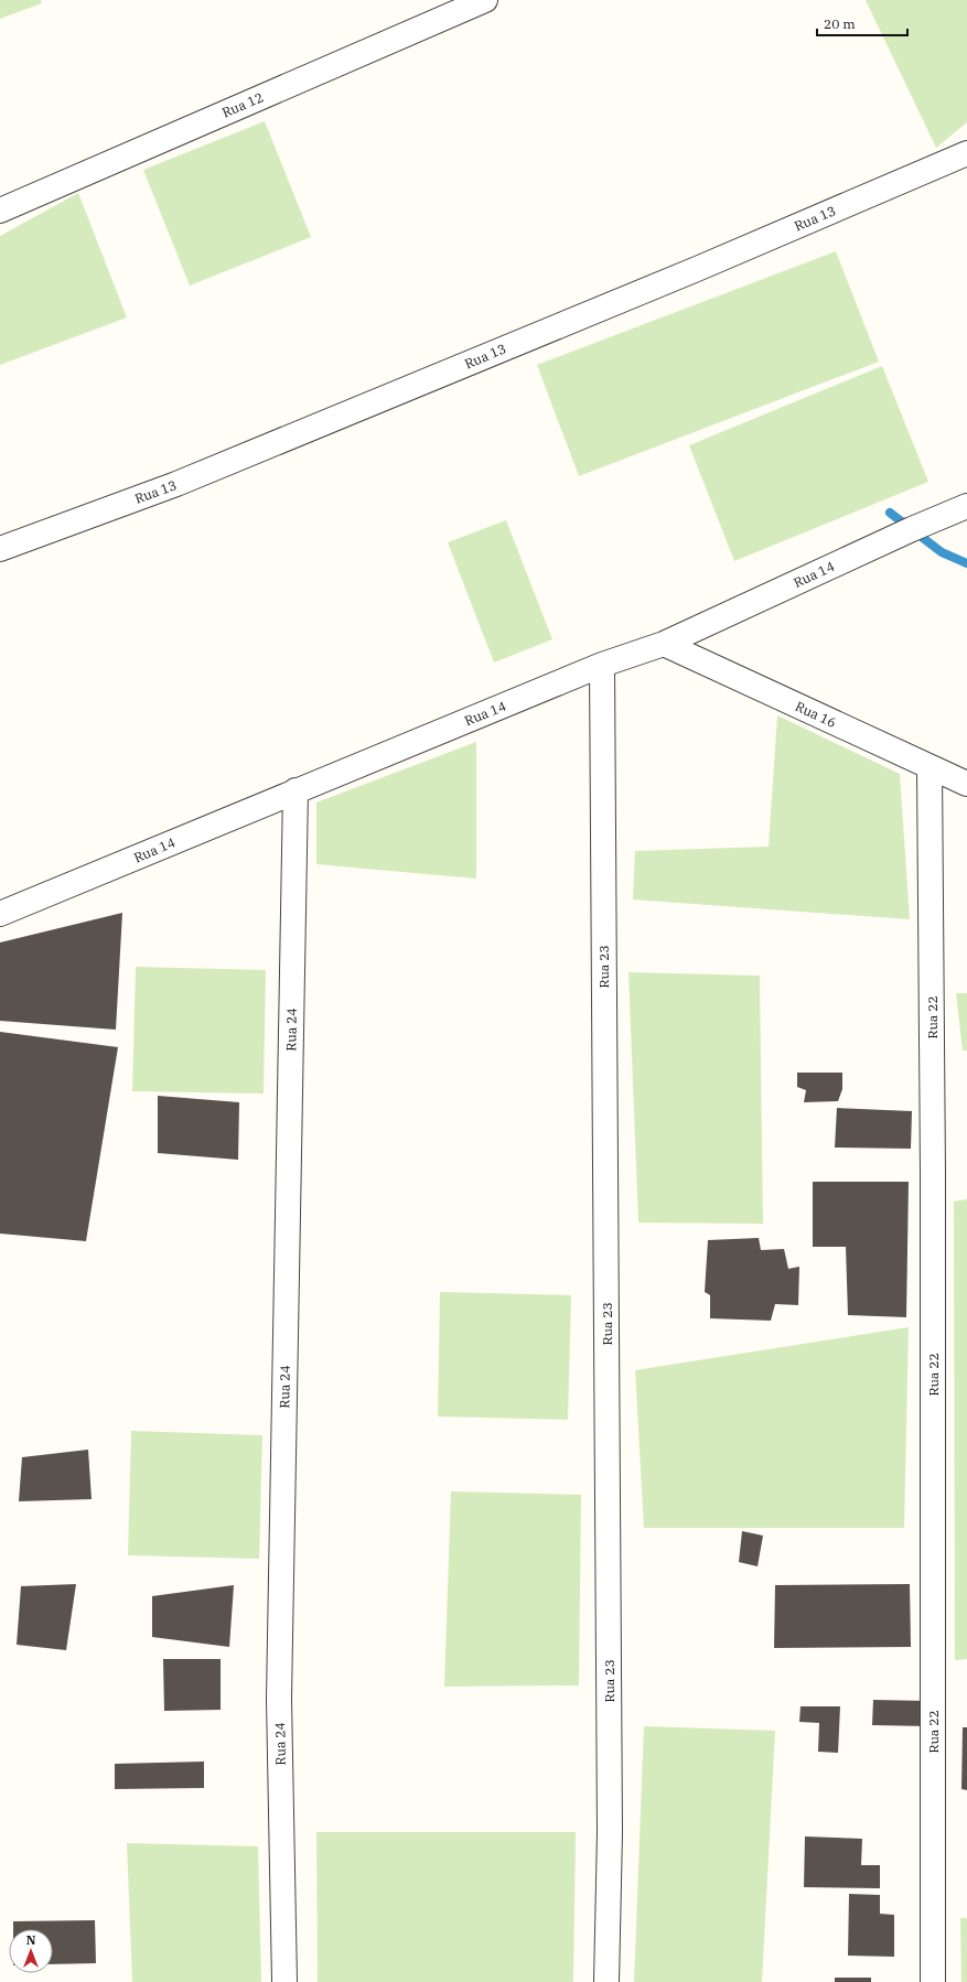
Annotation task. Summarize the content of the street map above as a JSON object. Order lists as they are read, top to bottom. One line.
{"streets":{"street":["Rua 12","Rua 13","Rua 14","Rua 16","Rua 23","Rua 22","Rua 24"]},"crossings":[["Rua 14","Rua 16"],["Rua 14","Rua 23"],["Rua 14","Rua 24"],["Rua 16","Rua 22"]],"scale_bar":"20 m","north":"top"}
